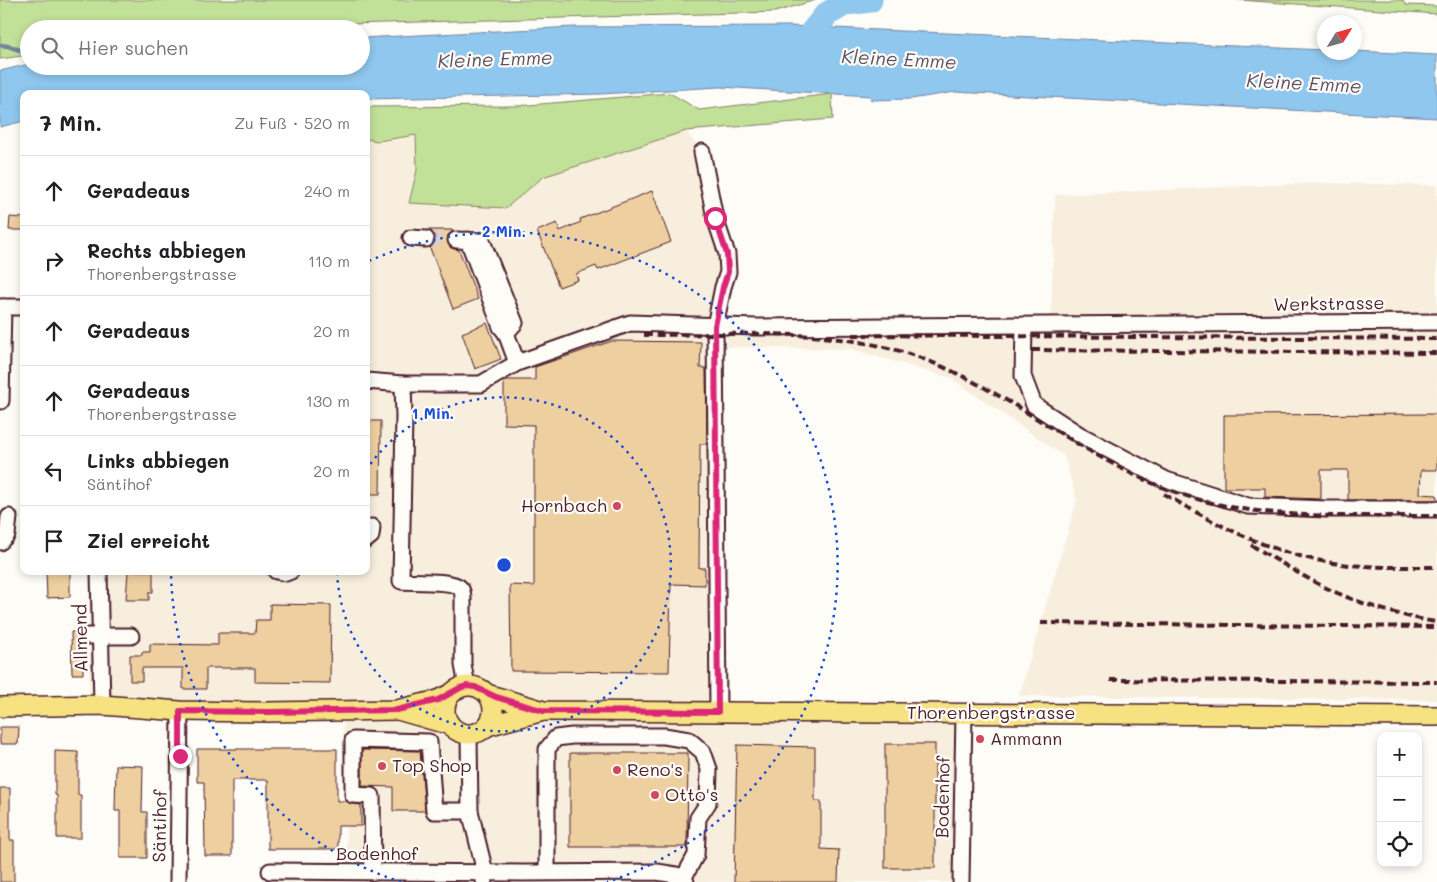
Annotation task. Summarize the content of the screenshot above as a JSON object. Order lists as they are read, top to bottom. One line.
{"streets":{"main road":["Thorenbergstrasse"],"street":["Werkstrasse","Allmend","Bodenhof","Säntihof"]},"crossings":[["Thorenbergstrasse","Bodenhof"]],"water":["Kleine Emme"],"places":["Hornbach","Ammann","Top Shop","Reno's","Otto's"],"north":"top right","page":{"search":"Hier suchen","heading":["7 Min.","Zu Fuß · 520 m"],"list":[["Geradeaus","240 m"],["Rechts abbiegen","Thorenbergstrasse","110 m"],["Geradeaus","20 m"],["Geradeaus","Thorenbergstrasse","130 m"],["Links abbiegen","Säntihof","20 m"],"Ziel erreicht"],"map_buttons":["+","−"]},"rings":["2 Min.","1 Min."]}
